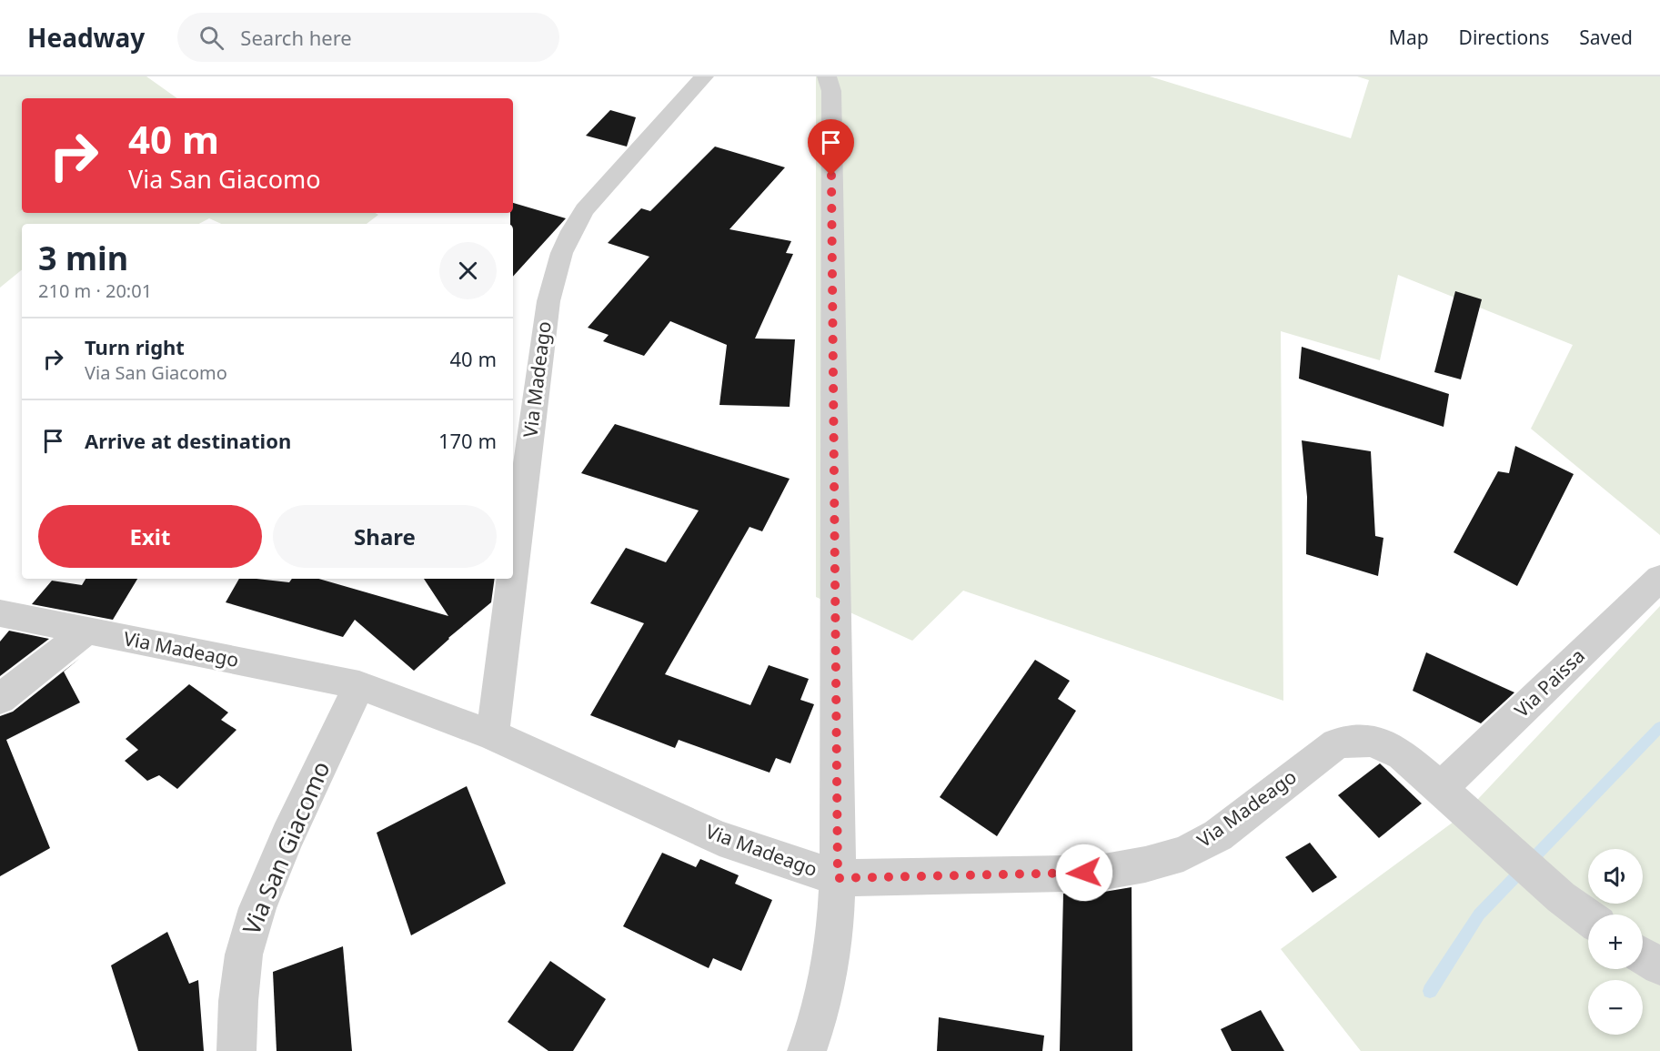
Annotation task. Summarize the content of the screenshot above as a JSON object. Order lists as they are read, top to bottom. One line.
{"streets":{"street":["Via Madeago","Via Paissa","Via San Giacomo"]},"crossings":[["Via Madeago","Via Paissa"],["Via Madeago","Via San Giacomo"]],"page":{"header":"Headway","search":"Search here","nav":["Map","Directions","Saved"],"turn":["40 m","Via San Giacomo"],"heading":["3 min","210 m · 20:01"],"list":[{"name":"Turn right","note":"Via San Giacomo","value":"40 m"},{"name":"Arrive at destination","value":"170 m"}],"buttons":["Exit","Share"],"map_buttons":["+","−"]}}
